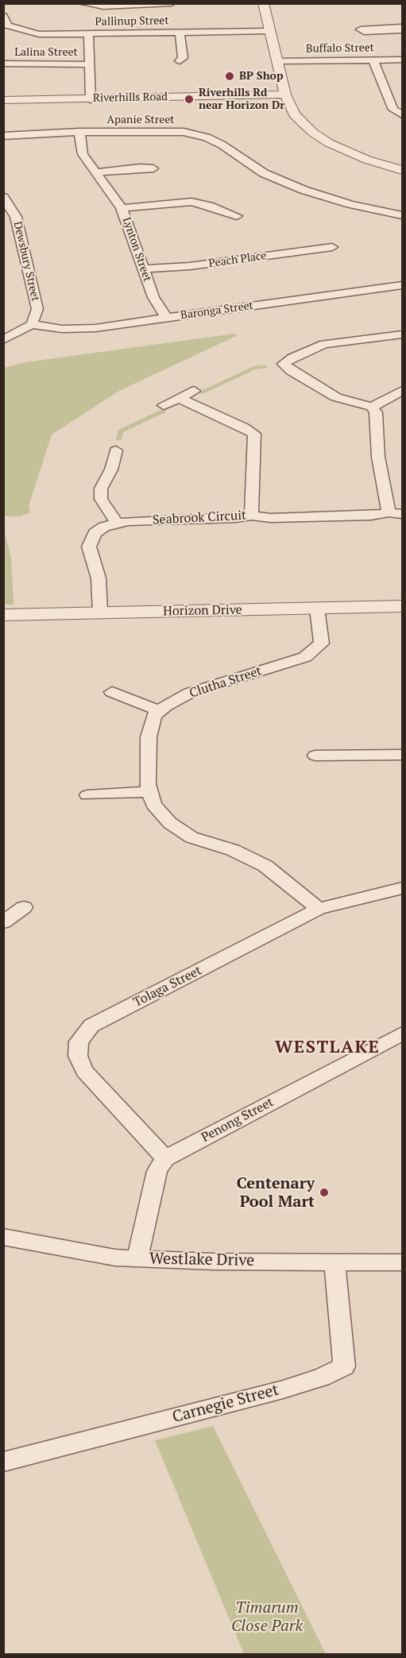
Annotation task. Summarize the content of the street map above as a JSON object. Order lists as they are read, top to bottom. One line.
{"streets":{"street":["Pallinup Street","Buffalo Street","Lalina Street","Riverhills Road","Apanie Street","Lynton Street","Peach Place","Dewsbury Street","Baronga Street","Seabrook Circuit","Horizon Drive","Clutha Street","Tolaga Street","Penong Street","Westlake Drive","Carnegie Street"]},"crossings":[["Apanie Street","Lynton Street"],["Lynton Street","Peach Place"],["Lynton Street","Baronga Street"],["Dewsbury Street","Baronga Street"],["Seabrook Circuit","Horizon Drive"],["Horizon Drive","Clutha Street"],["Tolaga Street","Penong Street"],["Westlake Drive","Carnegie Street"]],"districts":["WESTLAKE"],"parks":["Timarum Close Park"],"places":["BP Shop","Riverhills Rd near Horizon Dr","Centenary Pool Mart"]}
